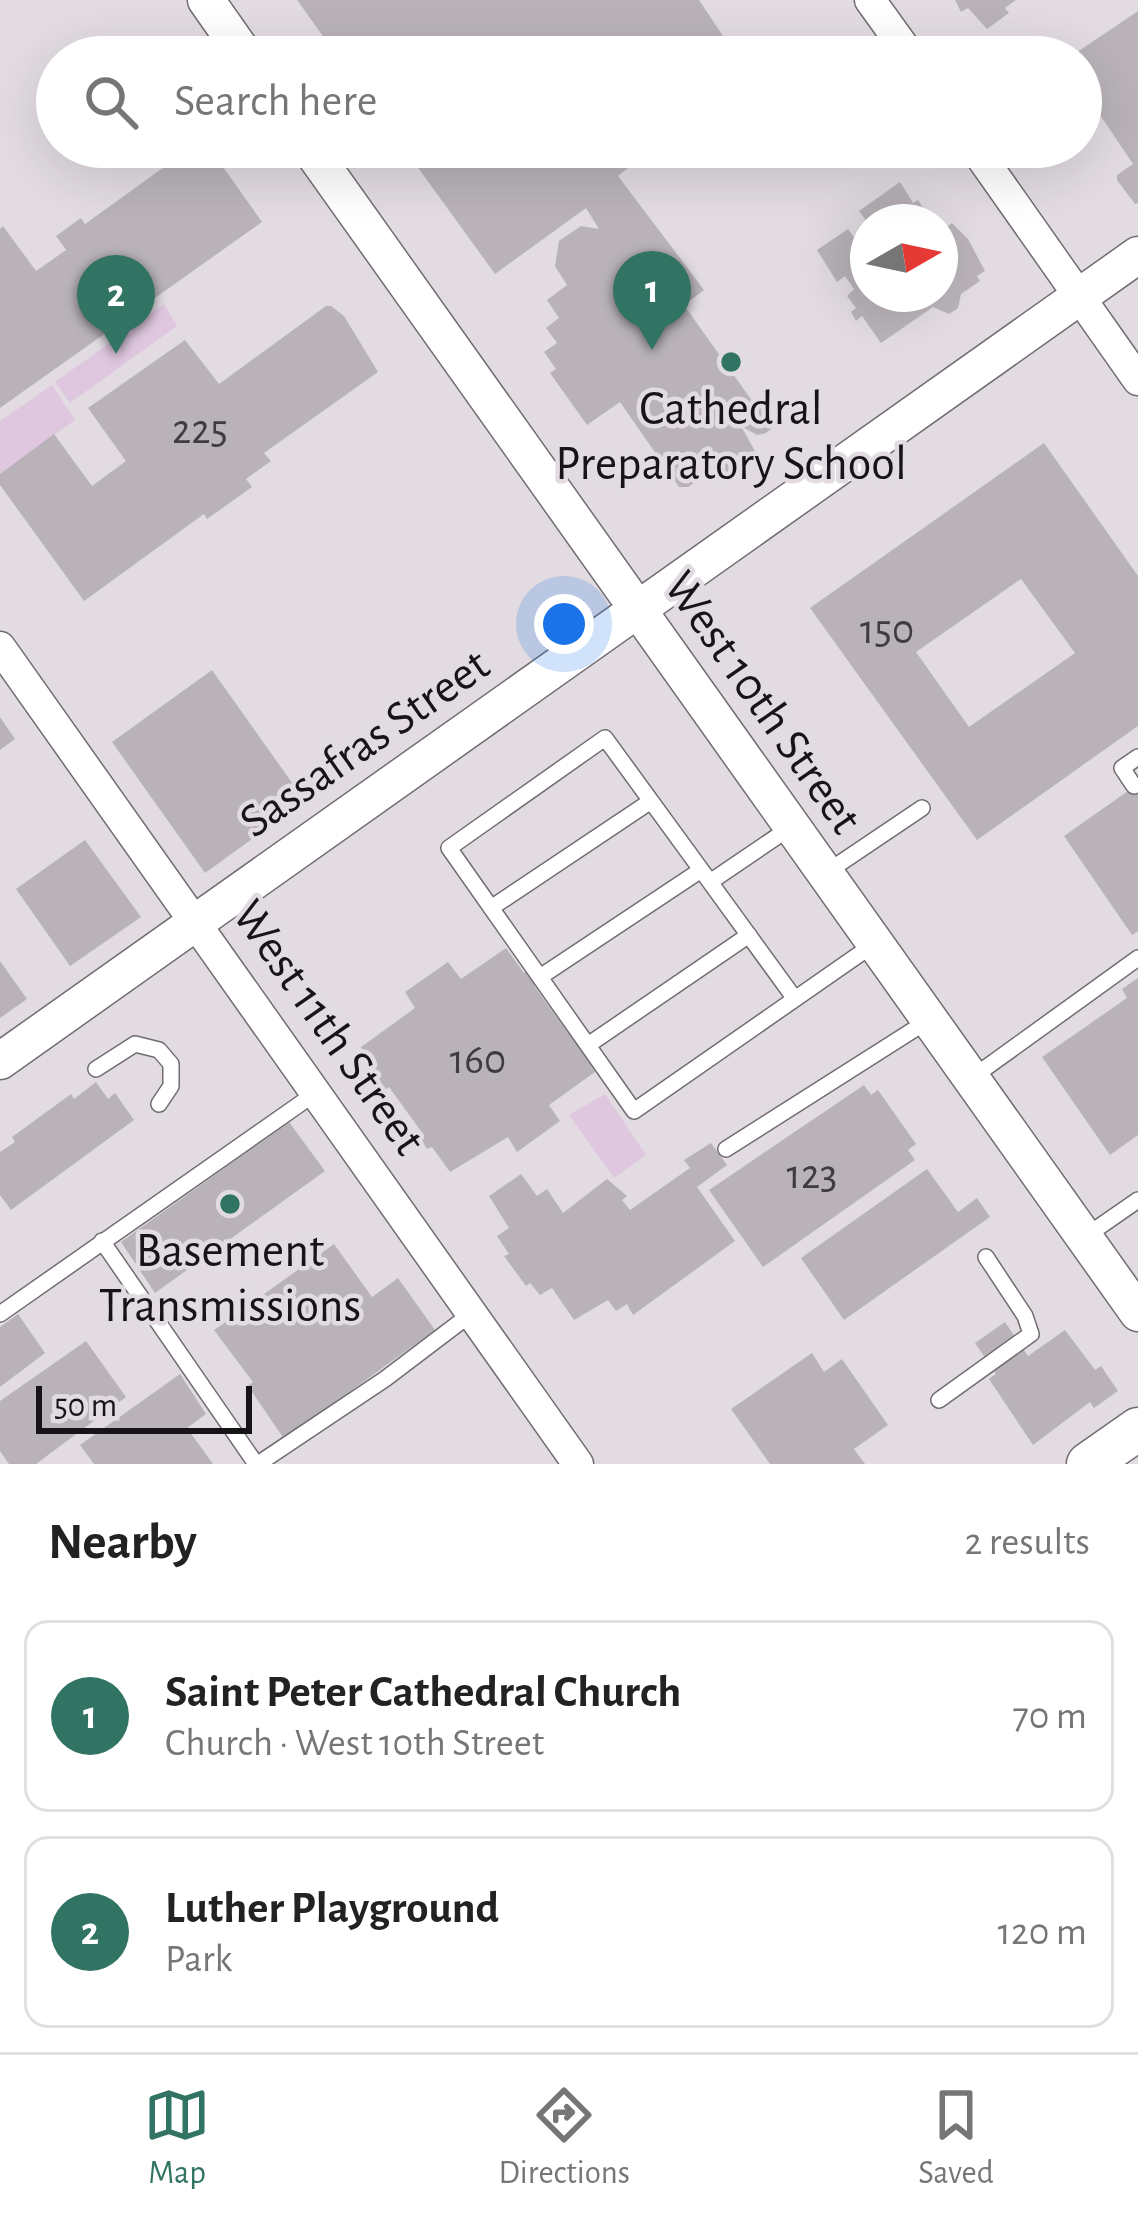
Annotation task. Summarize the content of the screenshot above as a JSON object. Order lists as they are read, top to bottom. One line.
{"streets":{"street":["West 10th Street","Sassafras Street","West 11th Street"]},"crossings":[["West 10th Street","Sassafras Street"],["Sassafras Street","West 11th Street"]],"places":["Cathedral Preparatory School","Basement Transmissions"],"house_numbers":["225","150","160","123"],"scale_bar":"50 m","north":"right","page":{"search":"Search here","pins":["1","2"],"scale":"50 m","heading":["Nearby","2 results"],"list":[{"mark":"1","name":"Saint Peter Cathedral Church","note":"Church · West 10th Street","value":"70 m"},{"mark":"2","name":"Luther Playground","note":"Park","value":"120 m"}],"nav":["Map","Directions","Saved"]}}
